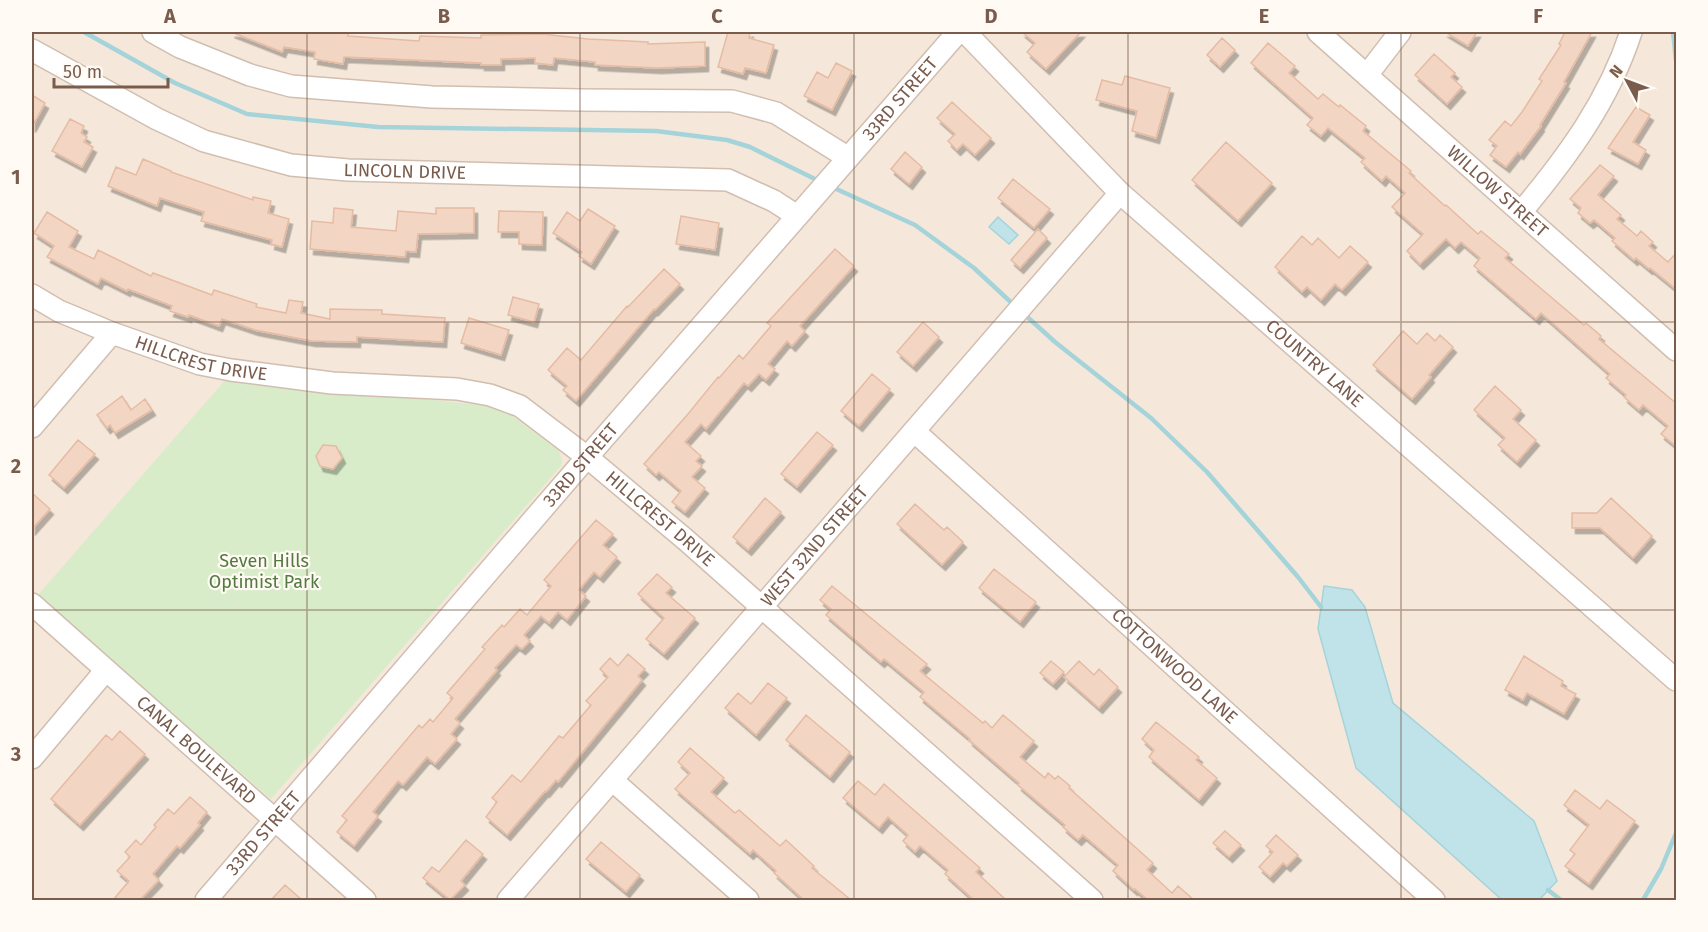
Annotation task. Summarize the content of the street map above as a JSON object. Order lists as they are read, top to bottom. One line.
{"streets":{"street":["33RD STREET","LINCOLN DRIVE","WILLOW STREET","HILLCREST DRIVE","COUNTRY LANE","WEST 32ND STREET","COTTONWOOD LANE","CANAL BOULEVARD"]},"crossings":[["33RD STREET","LINCOLN DRIVE"],["33RD STREET","HILLCREST DRIVE"],["33RD STREET","CANAL BOULEVARD"],["HILLCREST DRIVE","WEST 32ND STREET"],["COUNTRY LANE","WEST 32ND STREET"],["WEST 32ND STREET","COTTONWOOD LANE"]],"parks":["Seven Hills Optimist Park"],"scale_bar":"50 m","north":"top left","grid":{"columns":["A","B","C","D","E","F"],"rows":["1","2","3"]}}
